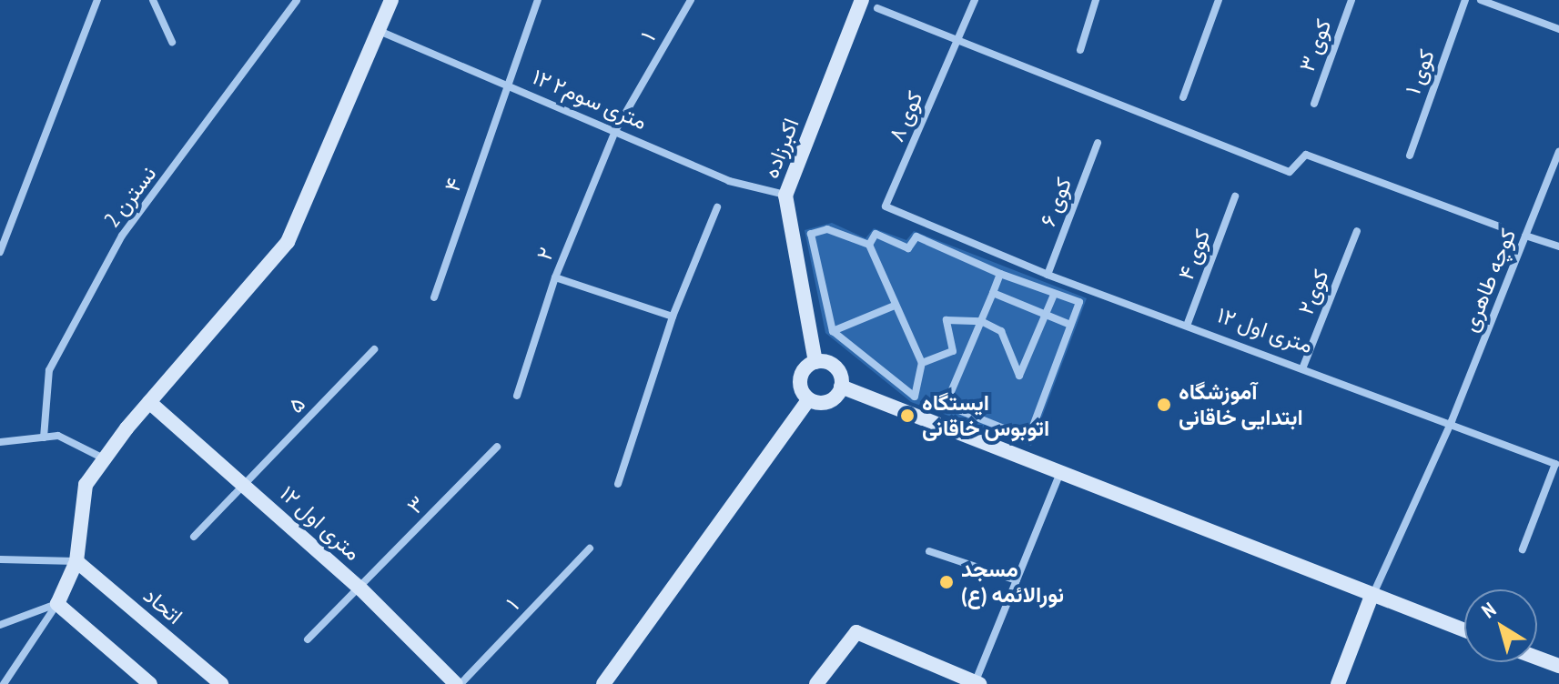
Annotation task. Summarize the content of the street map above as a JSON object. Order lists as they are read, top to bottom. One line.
{"streets":{"street":["۱","کوی ۳","کوی ۱","۱۲ متری سوم۲","کوی ۸","اکبرزاده","۴","نسترن 2","کوی ۶","۲","کوی ۴","کوچه طاهری","کوی۲","۱۲ متری اول","۵","۳","اتحاد"]},"crossings":[["۱","۱۲ متری سوم۲"],["۱","۲"],["۱","۱۲ متری اول"],["۱۲ متری سوم۲","اکبرزاده"],["۱۲ متری سوم۲","۴"],["۱۲ متری سوم۲","۲"],["کوی ۸","۱۲ متری اول"],["کوی ۶","۱۲ متری اول"],["کوی ۴","۱۲ متری اول"],["کوچه طاهری","۱۲ متری اول"],["کوی۲","۱۲ متری اول"],["۱۲ متری اول","۵"],["۱۲ متری اول","۳"]],"places":["آموزشگاه ابتدایی خاقانی","ایستگاه اتوبوس خاقانی","مسجد نورالائمه (ع)"],"north":"top left"}
